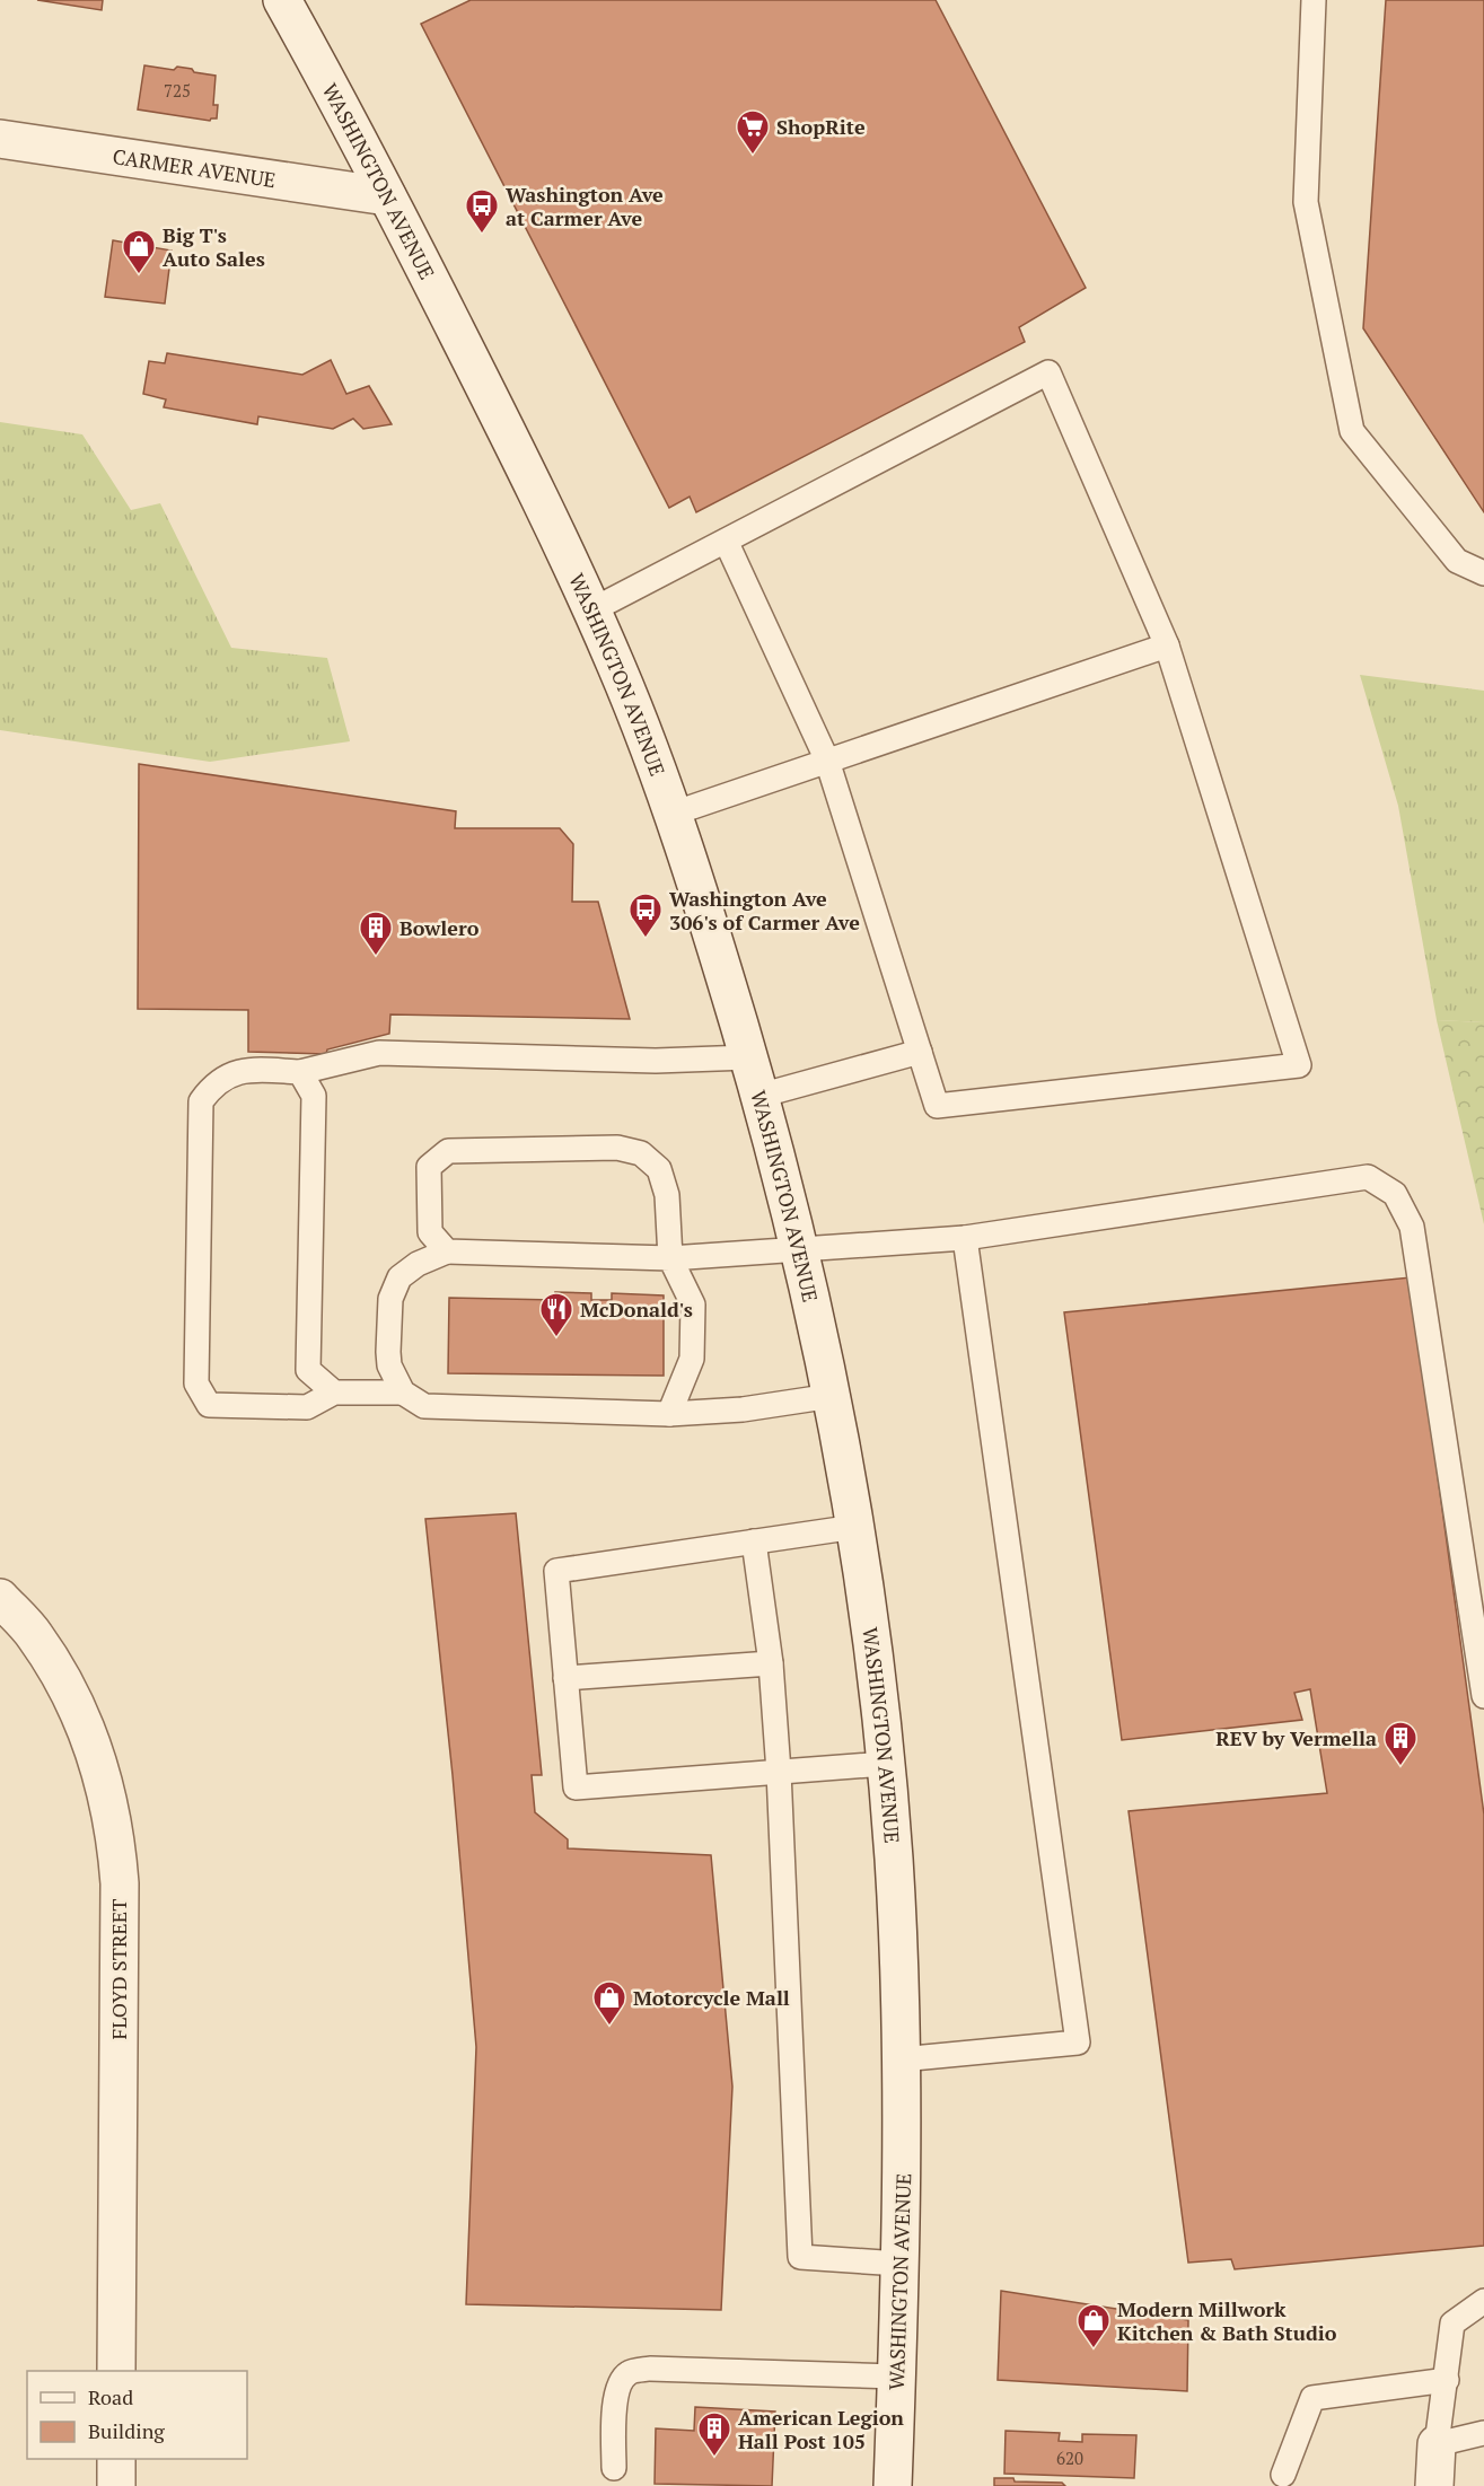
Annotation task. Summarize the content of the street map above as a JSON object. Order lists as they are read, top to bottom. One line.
{"streets":{"main road":["CARMER AVENUE","WASHINGTON AVENUE","FLOYD STREET"]},"crossings":[["CARMER AVENUE","WASHINGTON AVENUE"]],"places":{"supermarket":["ShopRite"],"bus stop":["Washington Ave at Carmer Ave","Washington Ave 306's of Carmer Ave"],"shop":["Big T's Auto Sales","Motorcycle Mall","Modern Millwork Kitchen & Bath Studio"],"building":["Bowlero","REV by Vermella","American Legion Hall Post 105"],"restaurant":["McDonald's"]},"house_numbers":["725","620"],"legend":["Road","Building"]}
